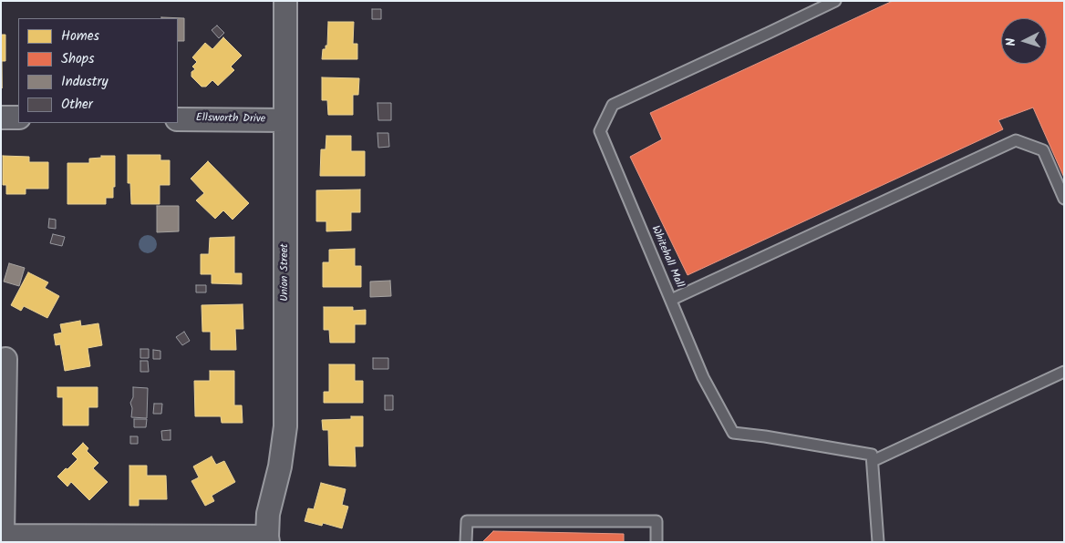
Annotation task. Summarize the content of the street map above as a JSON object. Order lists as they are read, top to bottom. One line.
{"streets":{"street":["Ellsworth Drive","Union Street"],"lane":["Whitehall Mall"]},"crossings":[["Ellsworth Drive","Union Street"]],"legend":["Homes","Shops","Industry","Other"],"north":"left"}
